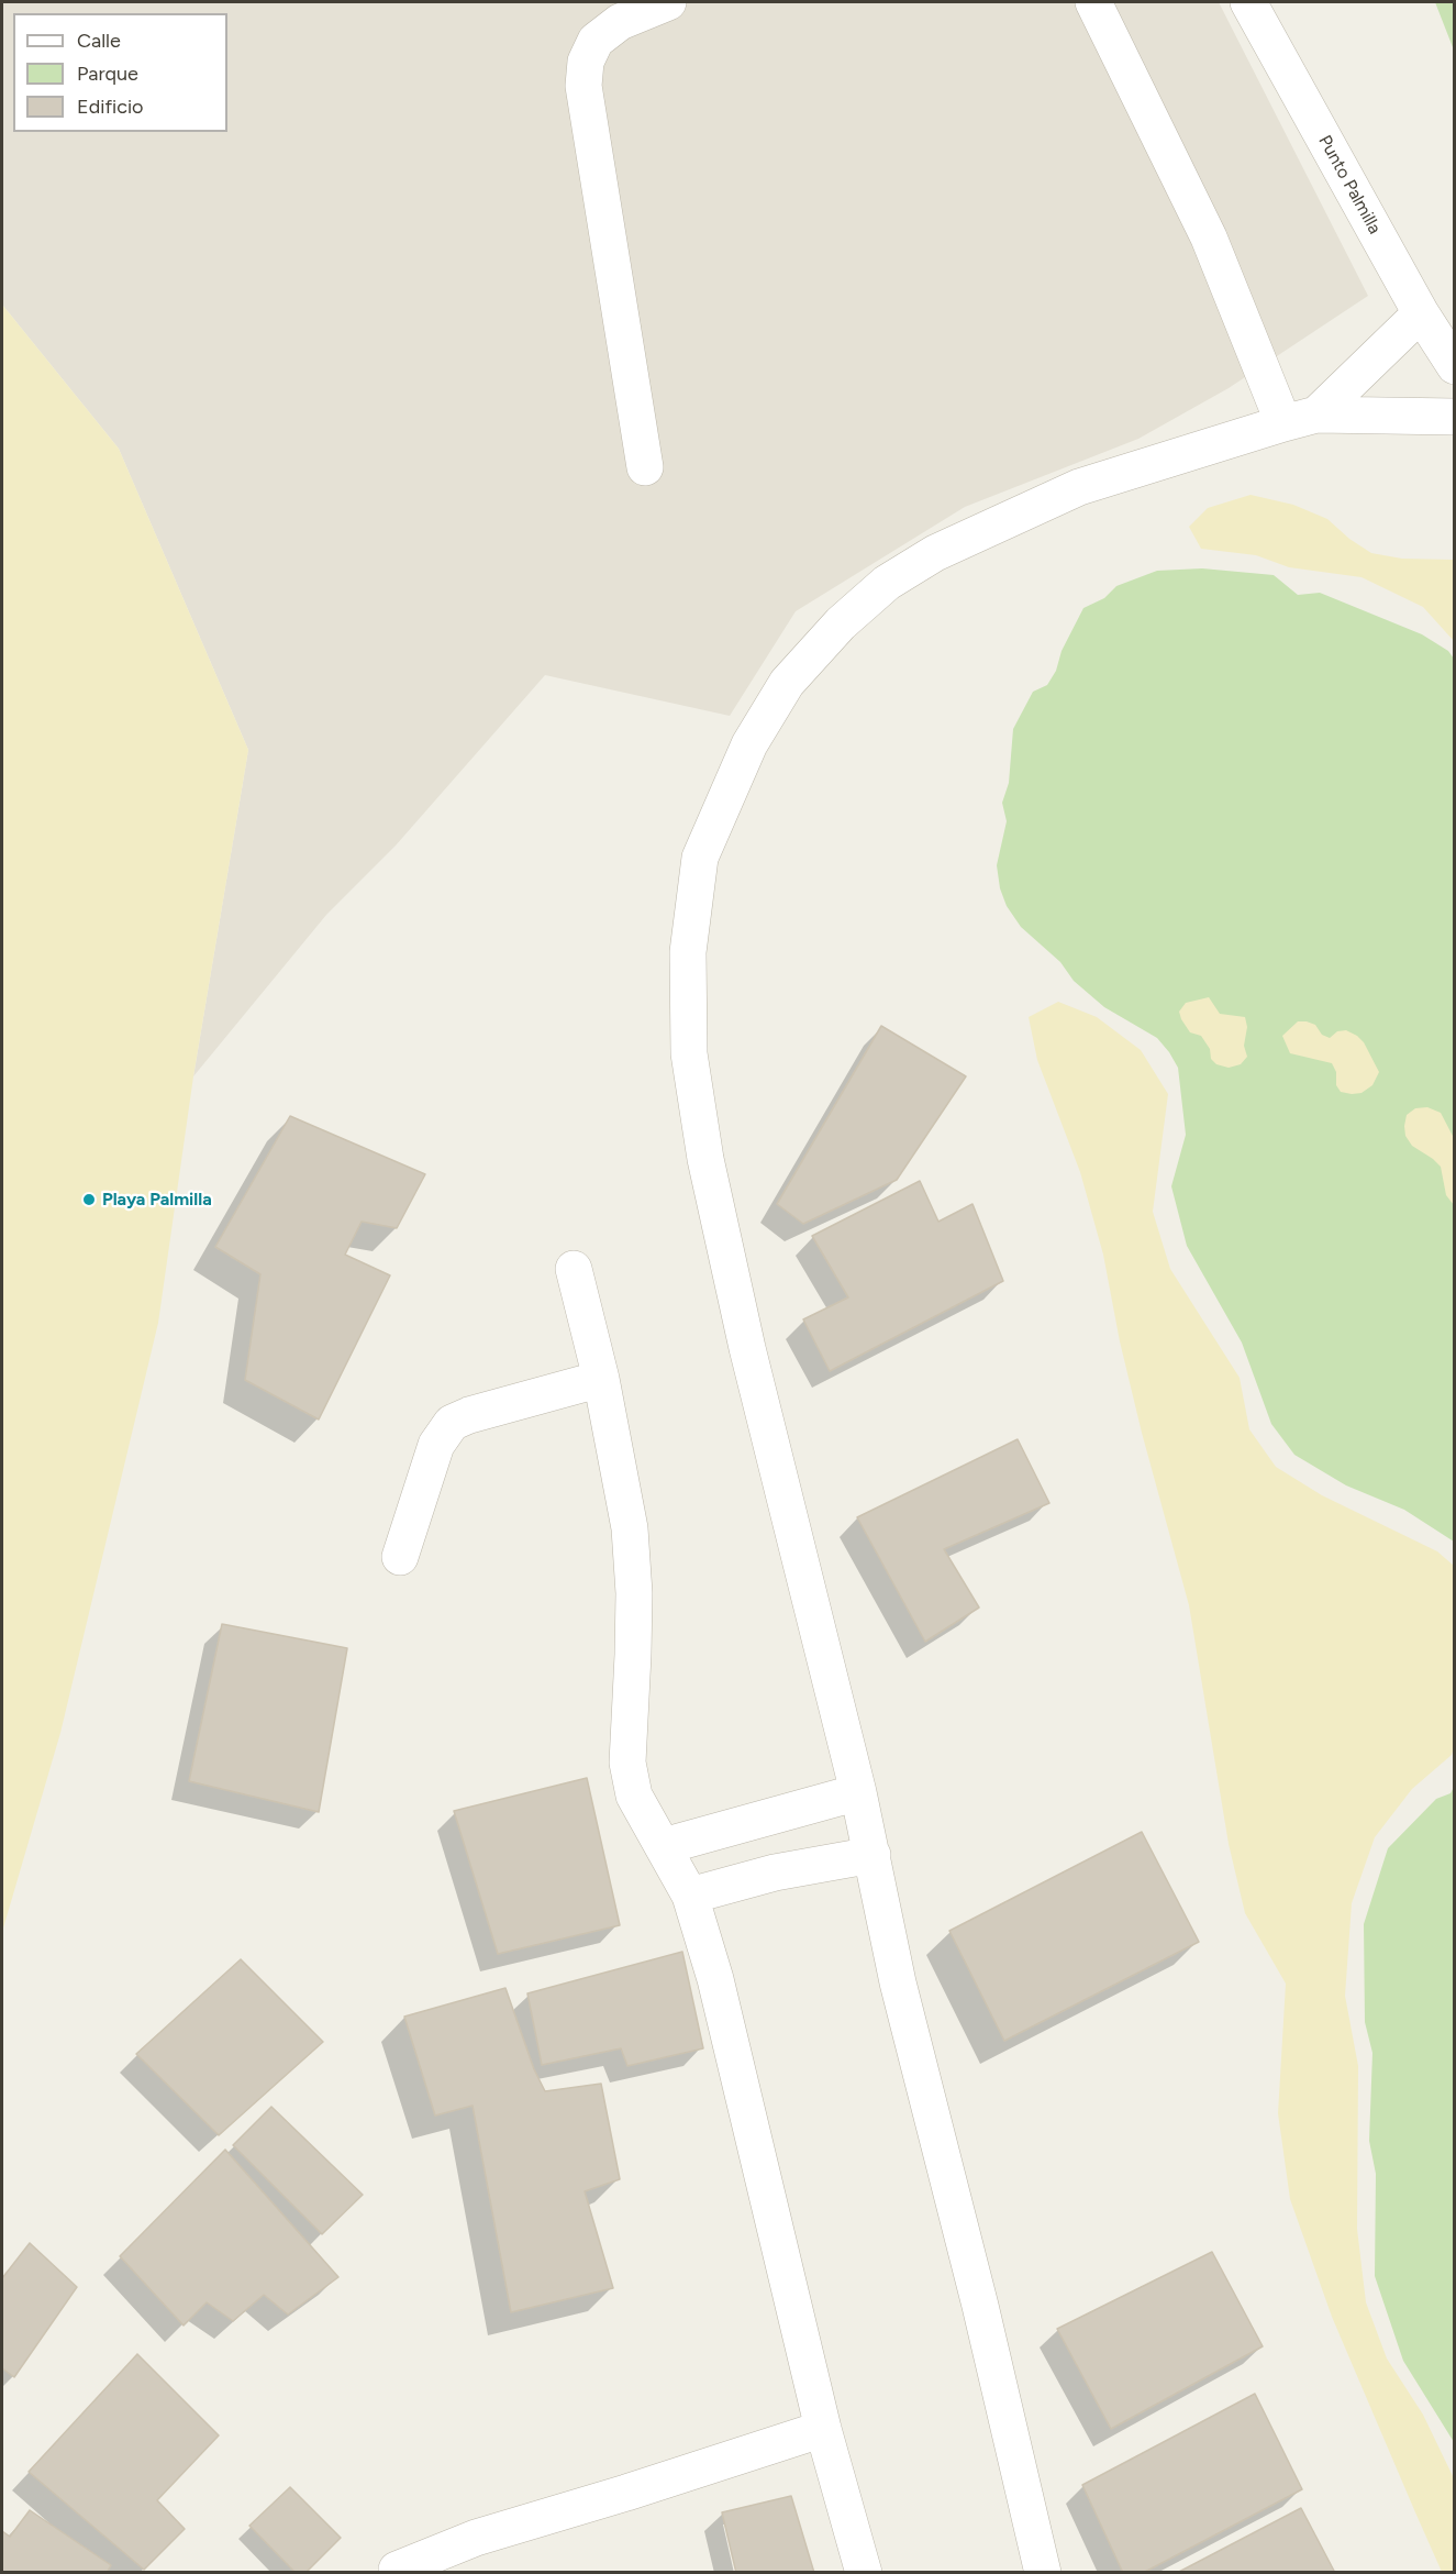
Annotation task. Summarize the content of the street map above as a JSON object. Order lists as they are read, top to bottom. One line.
{"streets":{"street":["Punto Palmilla"]},"places":["Playa Palmilla"],"legend":["Calle","Parque","Edificio"]}
